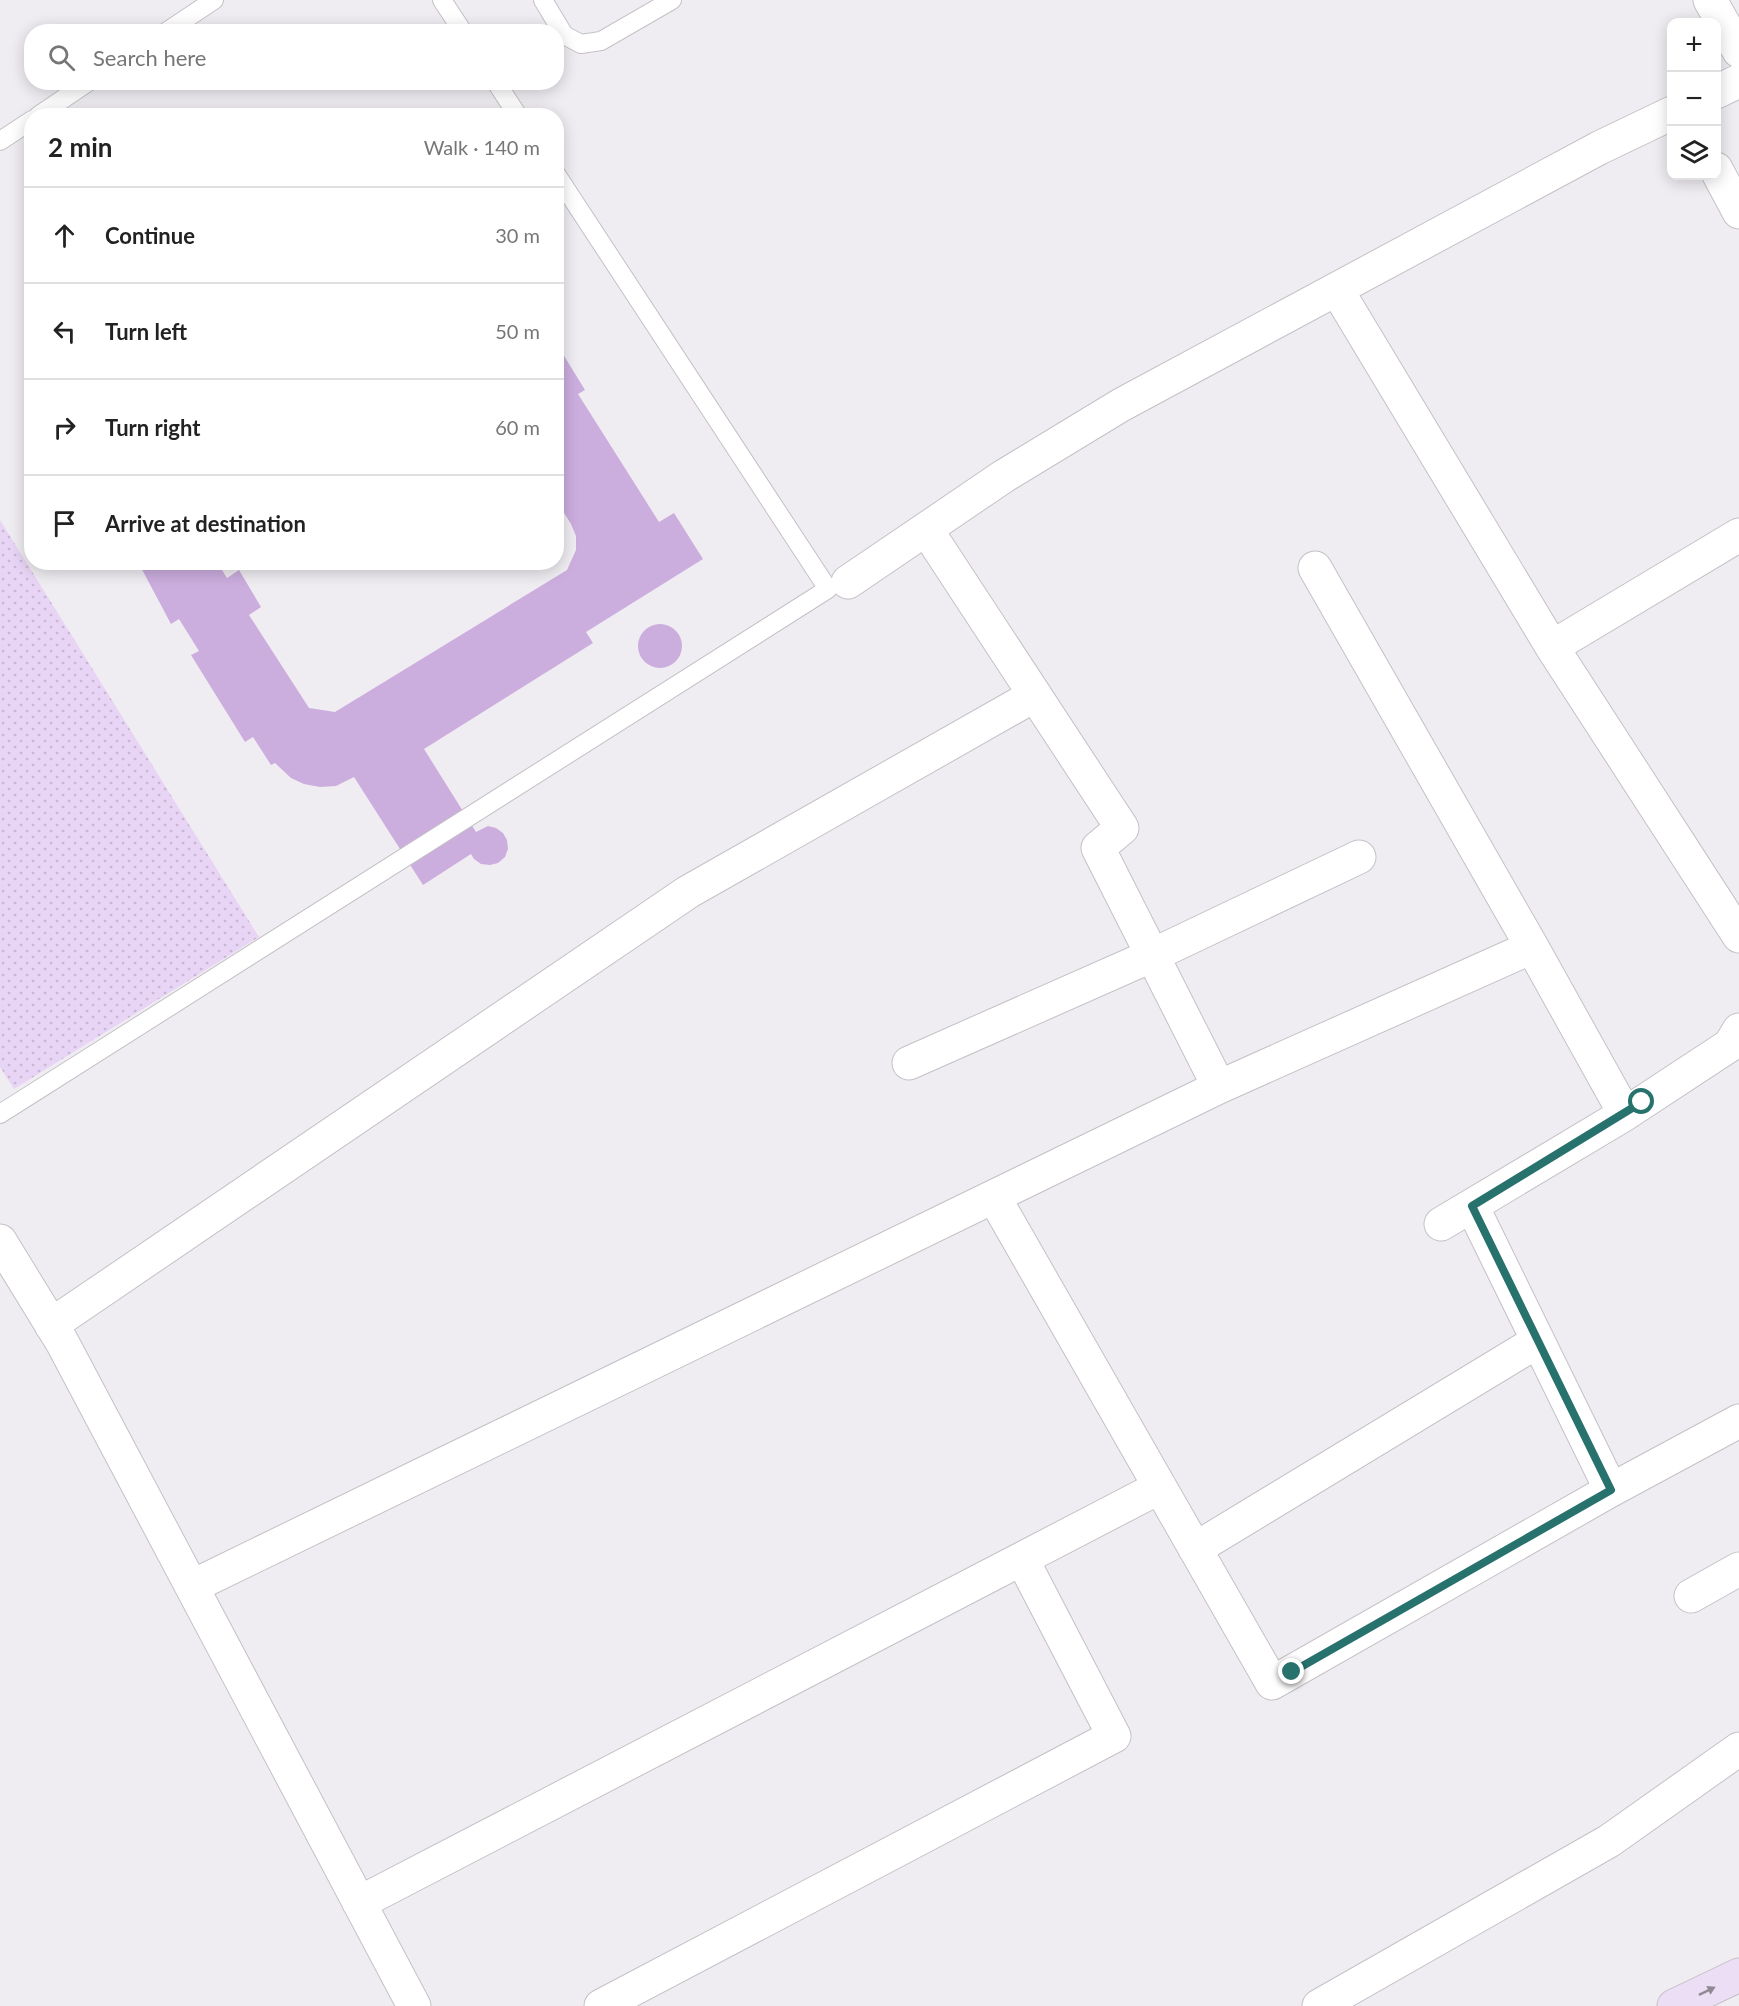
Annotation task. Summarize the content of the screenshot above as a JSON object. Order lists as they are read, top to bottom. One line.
{"page":{"map_buttons":["+","−"],"search":"Search here","heading":["2 min","Walk · 140 m"],"list":[["Continue","30 m"],["Turn left","50 m"],["Turn right","60 m"],"Arrive at destination"]}}
